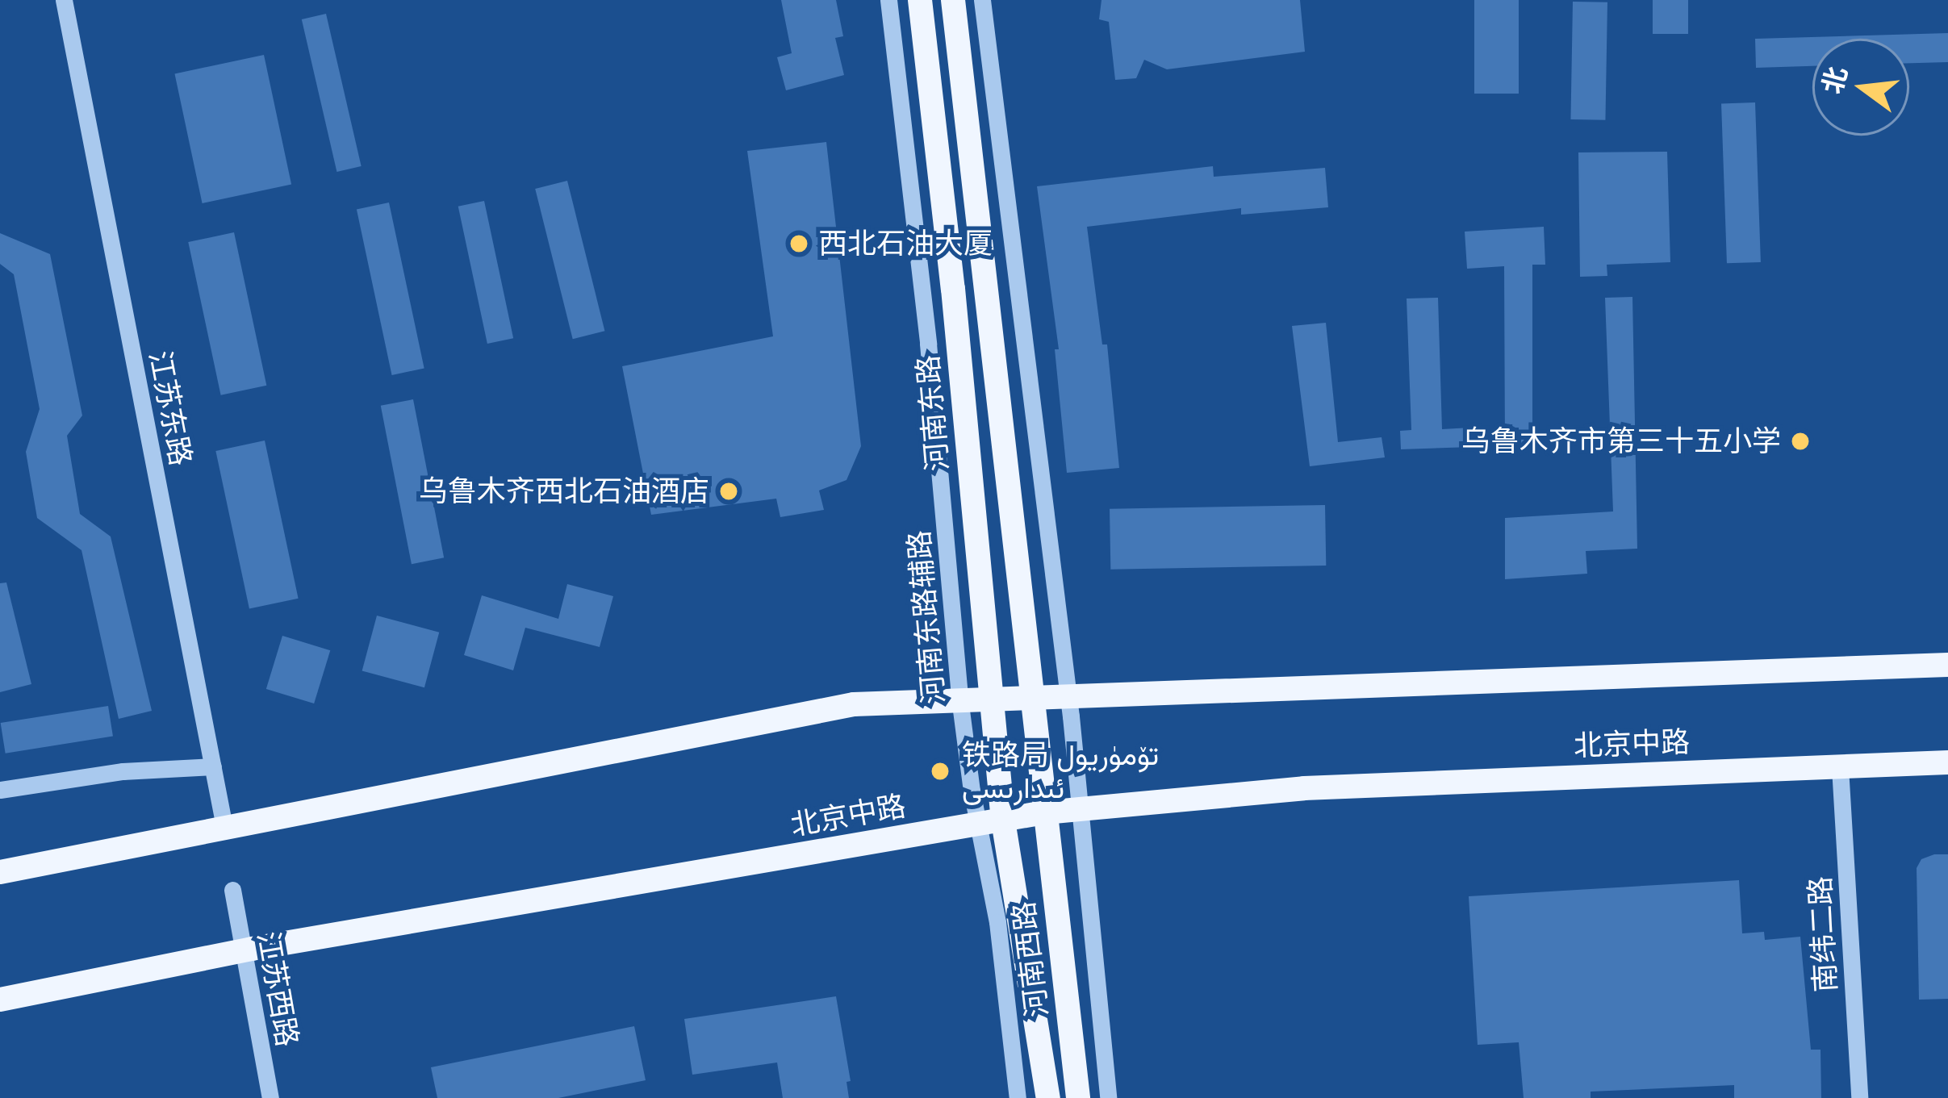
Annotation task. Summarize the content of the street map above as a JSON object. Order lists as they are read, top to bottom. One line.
{"streets":{"main road":["河南东路","北京中路","河南西路"],"street":["江苏东路","河南东路辅路","南纬二路","江苏西路"]},"crossings":[["河南东路","河南东路辅路"],["河南东路","北京中路"],["河南东路","河南西路"],["河南东路辅路","北京中路"],["河南东路辅路","河南西路"],["北京中路","南纬二路"],["北京中路","河南西路"],["北京中路","江苏西路"]],"places":["西北石油大厦","乌鲁木齐市第三十五小学","乌鲁木齐西北石油酒店","铁路局 تۆمۈريول ئىدارىسى"],"north":"left"}
